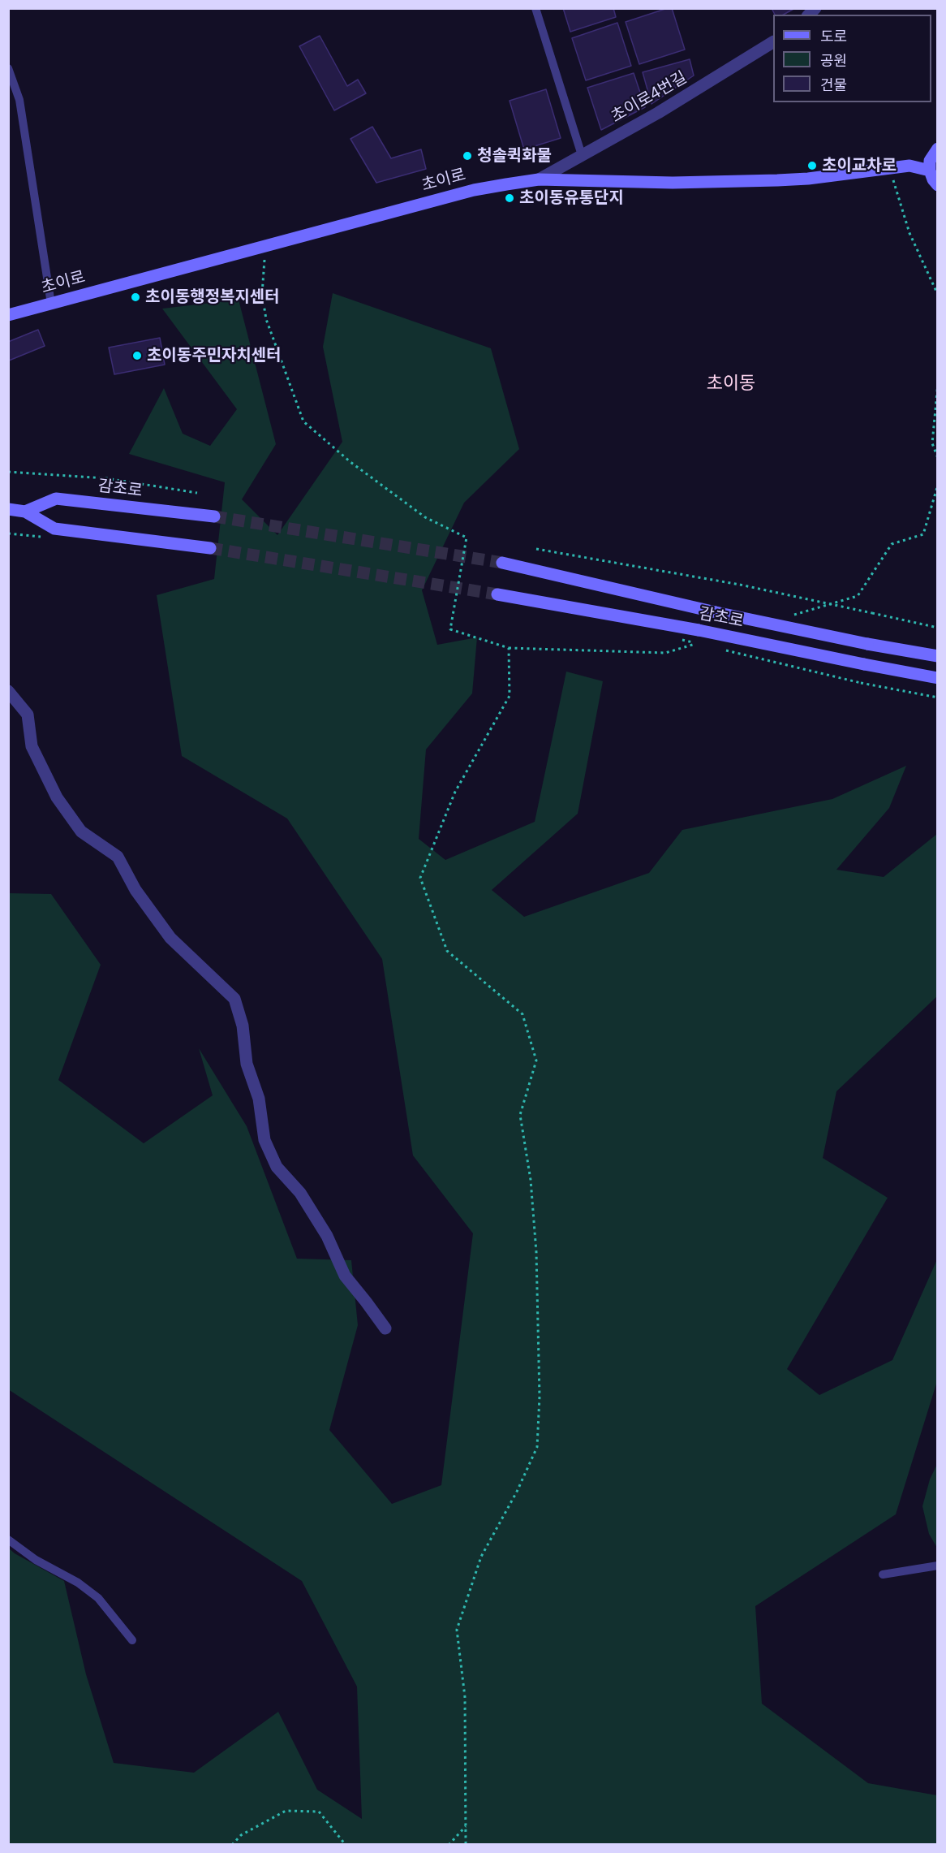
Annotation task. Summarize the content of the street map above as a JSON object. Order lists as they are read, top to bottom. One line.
{"streets":{"main road":["초이로","감초로"],"street":["초이로4번길"]},"crossings":[["초이로4번길","초이로"]],"districts":["초이동"],"places":["청솔퀵화물","초이교차로","초이동유통단지","초이동행정복지센터","초이동주민자치센터"],"legend":["도로","공원","건물"]}
